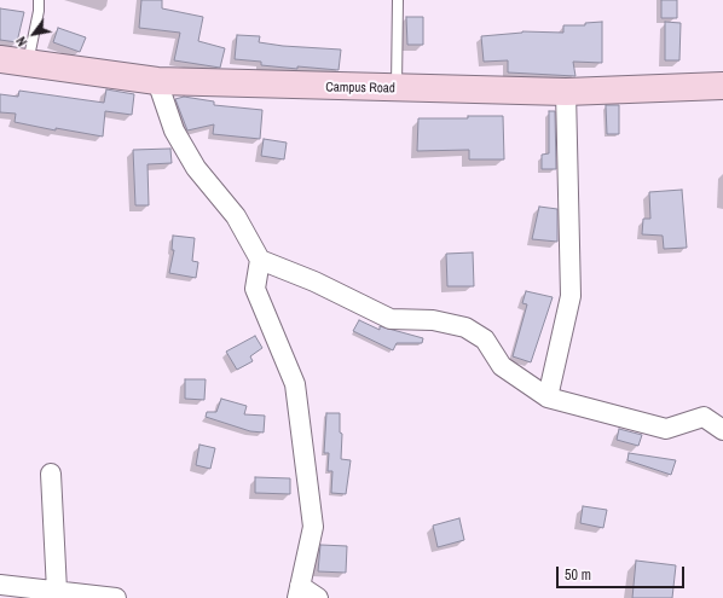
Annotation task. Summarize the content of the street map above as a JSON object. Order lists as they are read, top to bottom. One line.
{"streets":{"street":["Campus Road"]},"scale_bar":"50 m","north":"bottom left"}
